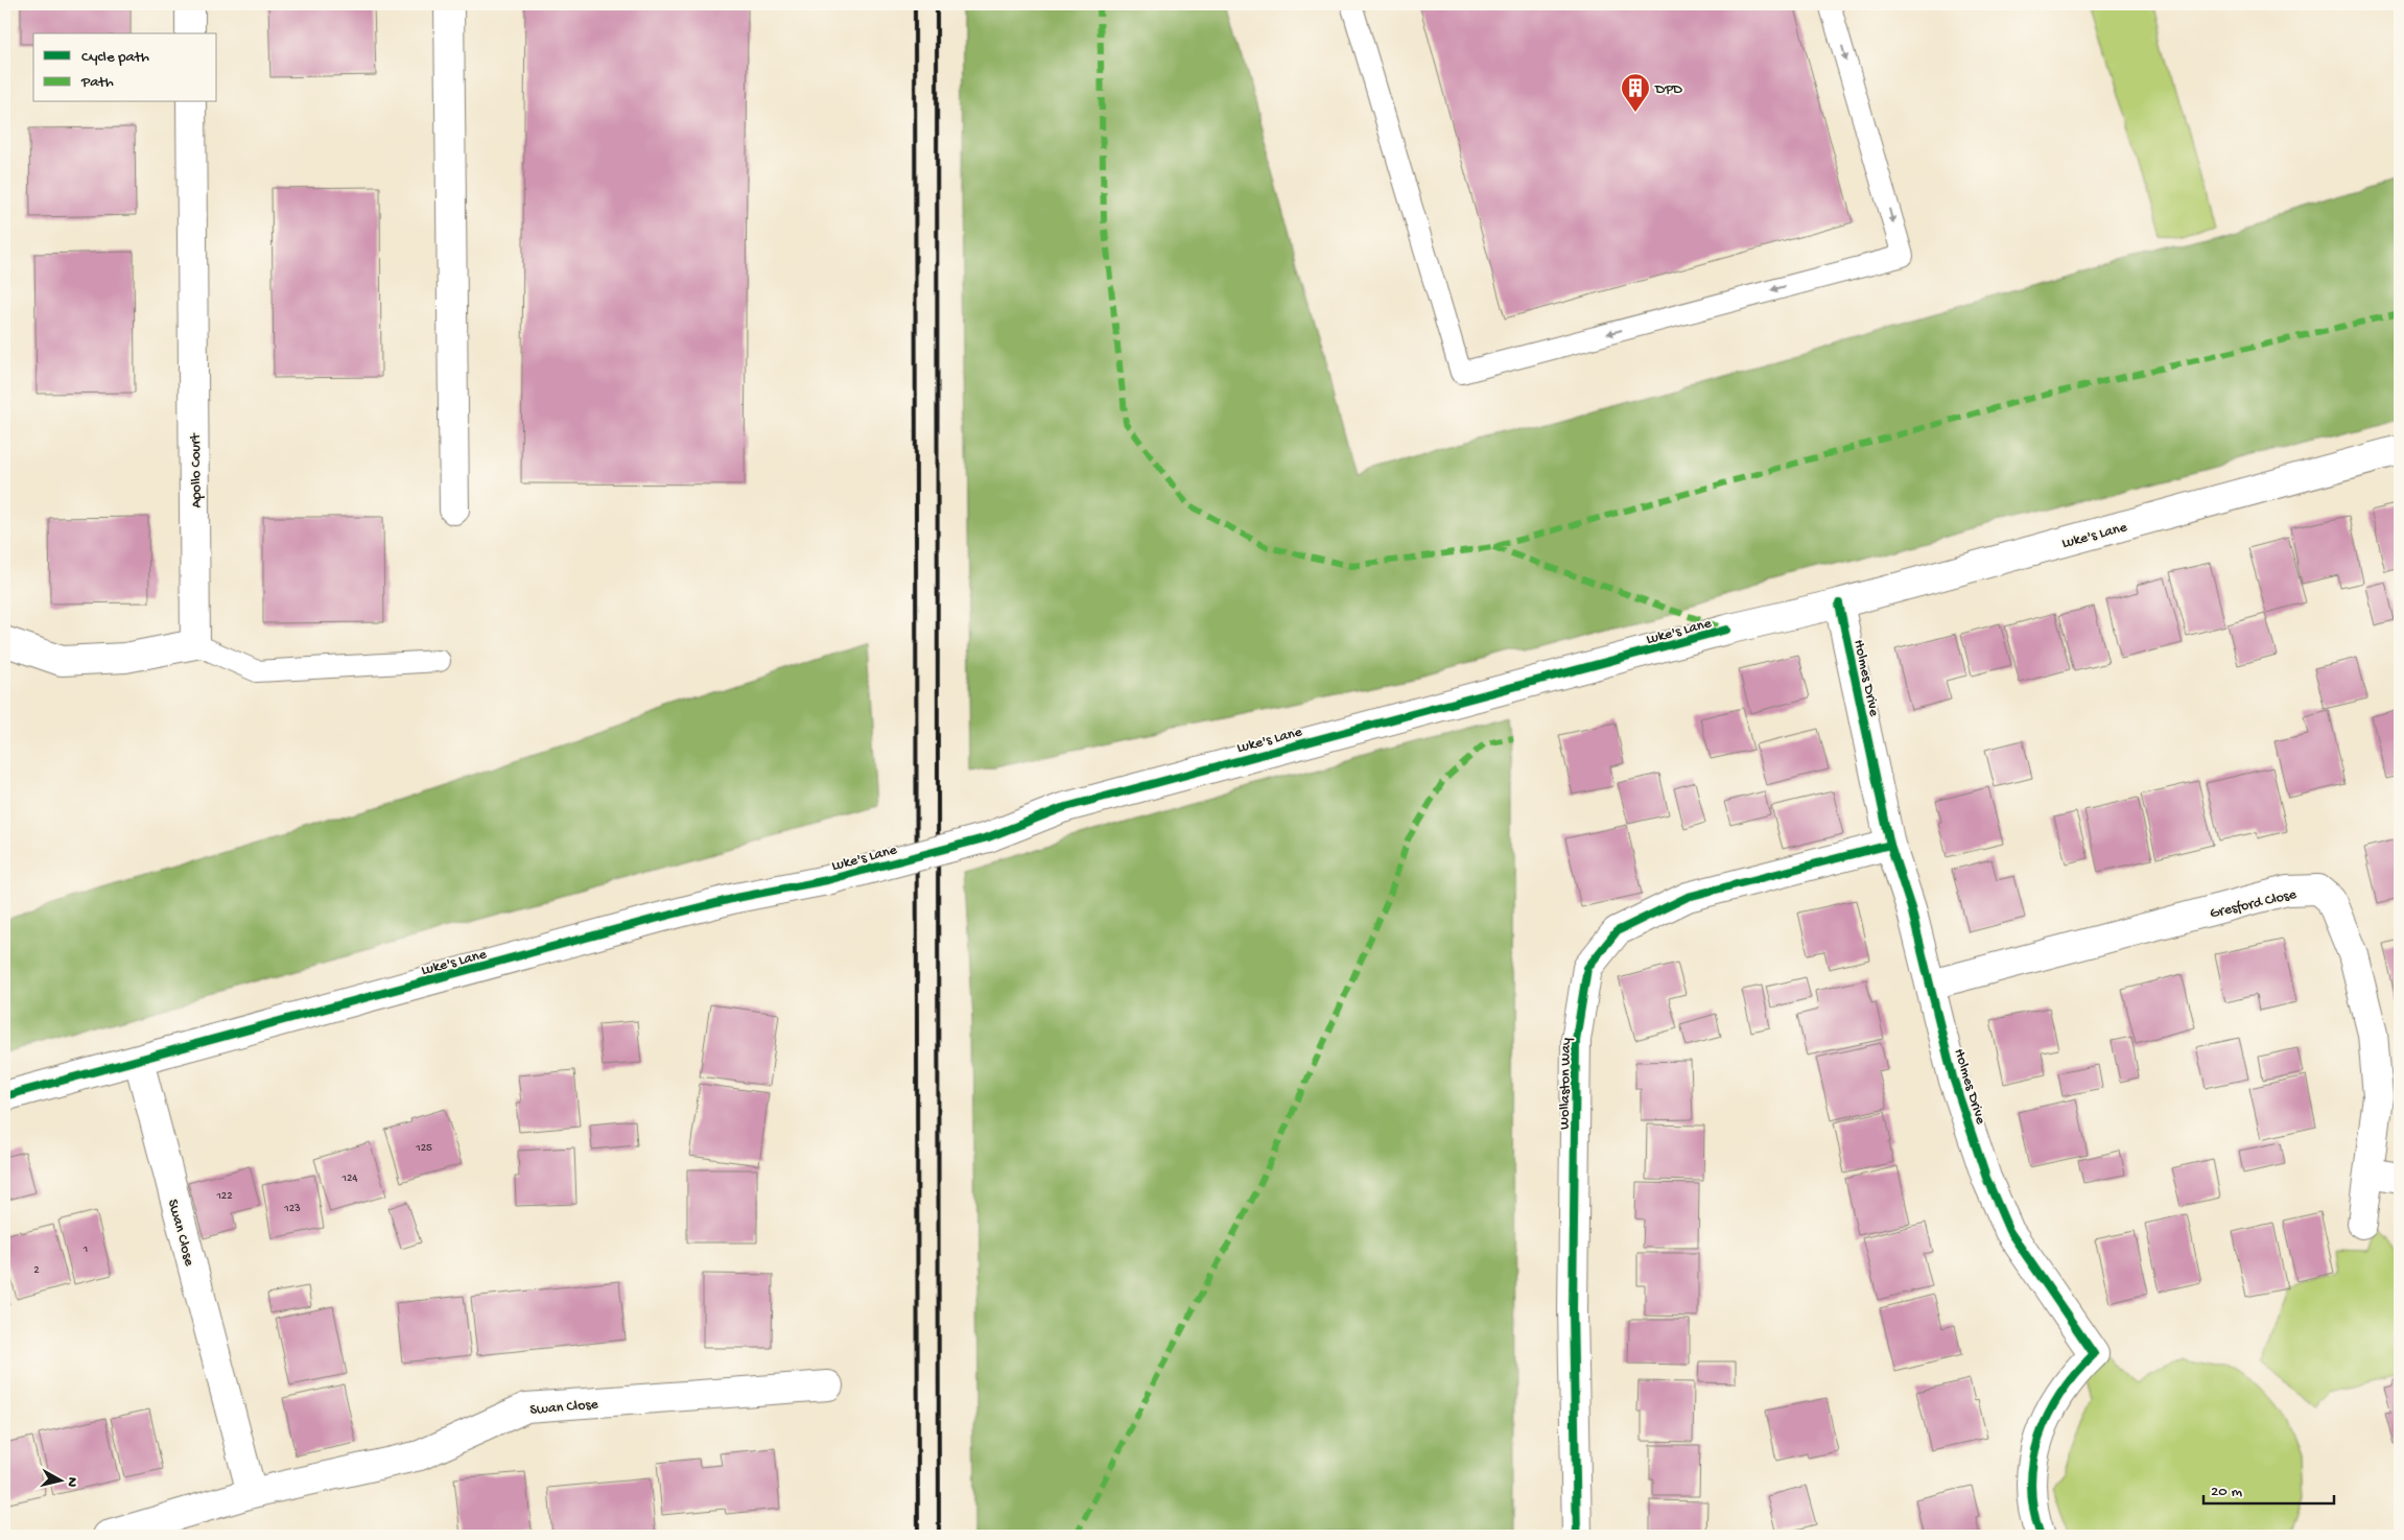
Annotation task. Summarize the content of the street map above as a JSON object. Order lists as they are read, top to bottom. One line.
{"streets":{"street":["Apollo Court","Luke's Lane","Holmes Drive","Gresford Close","Wollaston Way","Swan Close"]},"crossings":[["Luke's Lane","Holmes Drive"],["Luke's Lane","Swan Close"],["Holmes Drive","Gresford Close"],["Holmes Drive","Wollaston Way"]],"places":{"building":["DPD"]},"house_numbers":["125","124","122","123","1","2"],"legend":["Cycle path","Path"],"scale_bar":"20 m","north":"right"}
